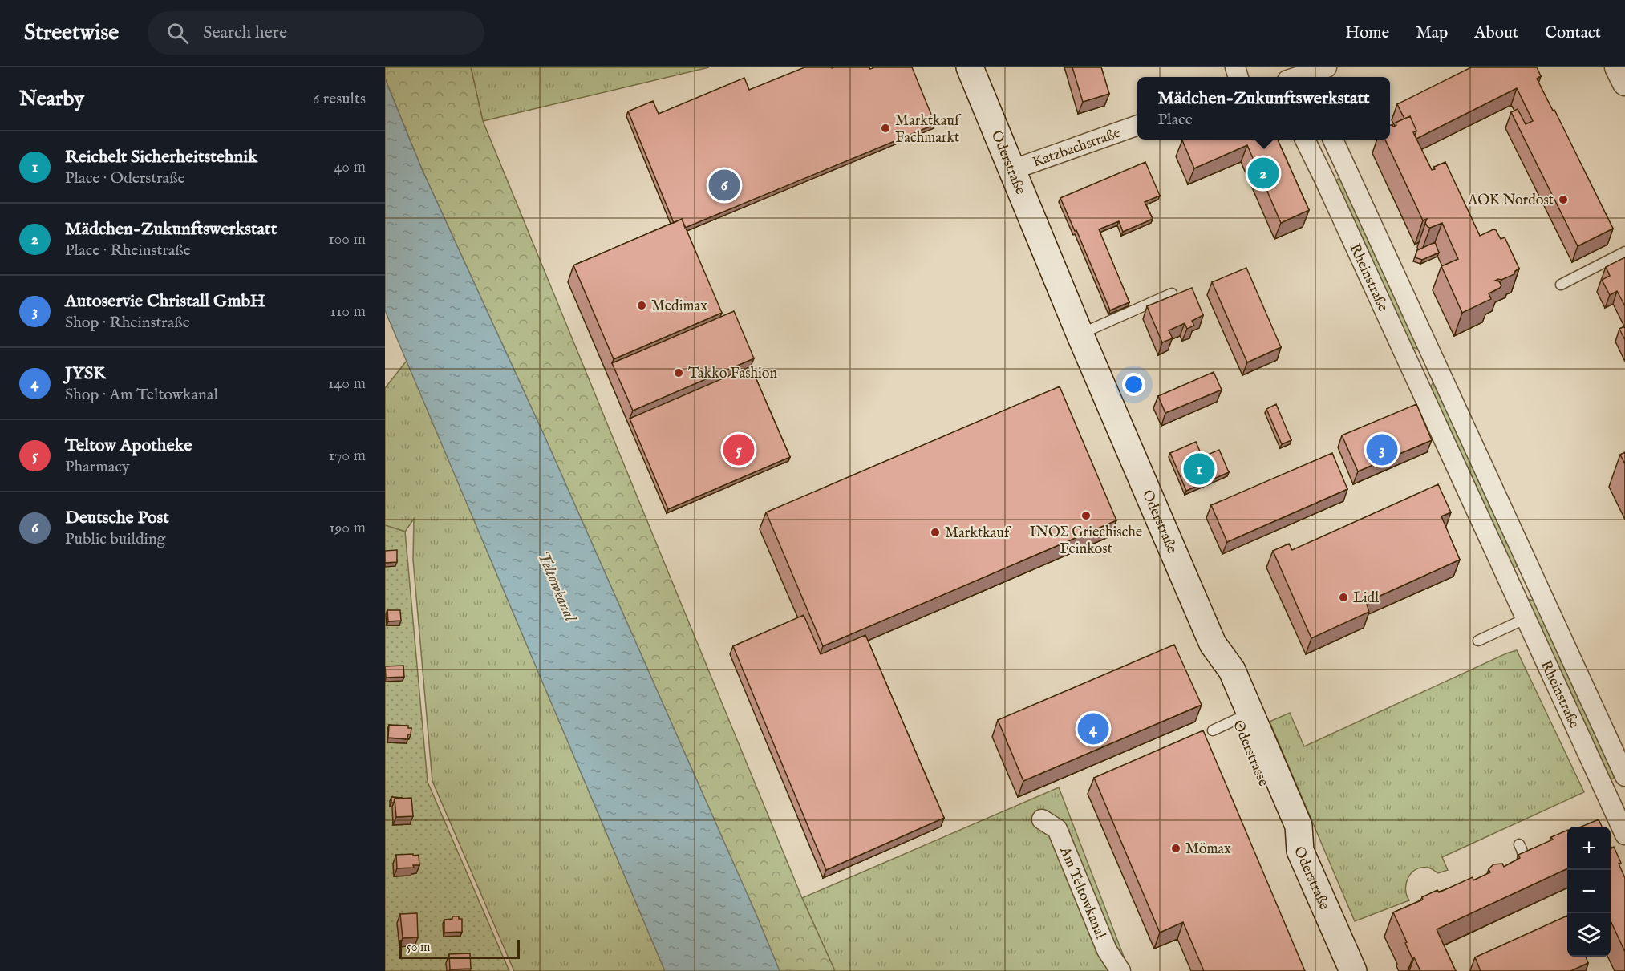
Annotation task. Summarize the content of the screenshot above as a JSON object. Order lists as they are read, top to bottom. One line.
{"streets":{"main road":["Oderstraße"],"street":["Katzbachstraße","Rheinstraße","Am Teltowkanal"]},"crossings":[["Katzbachstraße","Oderstraße"]],"water":["Teltowkanal"],"places":["Marktkauf Fachmarkt","AOK Nordost","Medimax","Takko Fashion","INOΣ Griechische Feinkost","Marktkauf","Lidl","Mömax"],"scale_bar":"50 m","page":{"header":"Streetwise","search":"Search here","nav":["Home","Map","About","Contact"],"heading":["Nearby","6 results"],"popup":["Mädchen-Zukunftswerkstatt","Place"],"list":[{"mark":"1","name":"Reichelt Sicherheitstehnik","note":"Place · Oderstraße","value":"40 m"},{"mark":"2","name":"Mädchen-Zukunftswerkstatt","note":"Place · Rheinstraße","value":"100 m"},{"mark":"3","name":"Autoservie Christall GmbH","note":"Shop · Rheinstraße","value":"110 m"},{"mark":"4","name":"JYSK","note":"Shop · Am Teltowkanal","value":"140 m"},{"mark":"5","name":"Teltow Apotheke","note":"Pharmacy","value":"170 m"},{"mark":"6","name":"Deutsche Post","note":"Public building","value":"190 m"}],"pins":["2","6","3","5","1","4"],"map_buttons":["+","−"],"scale":"50 m"}}
